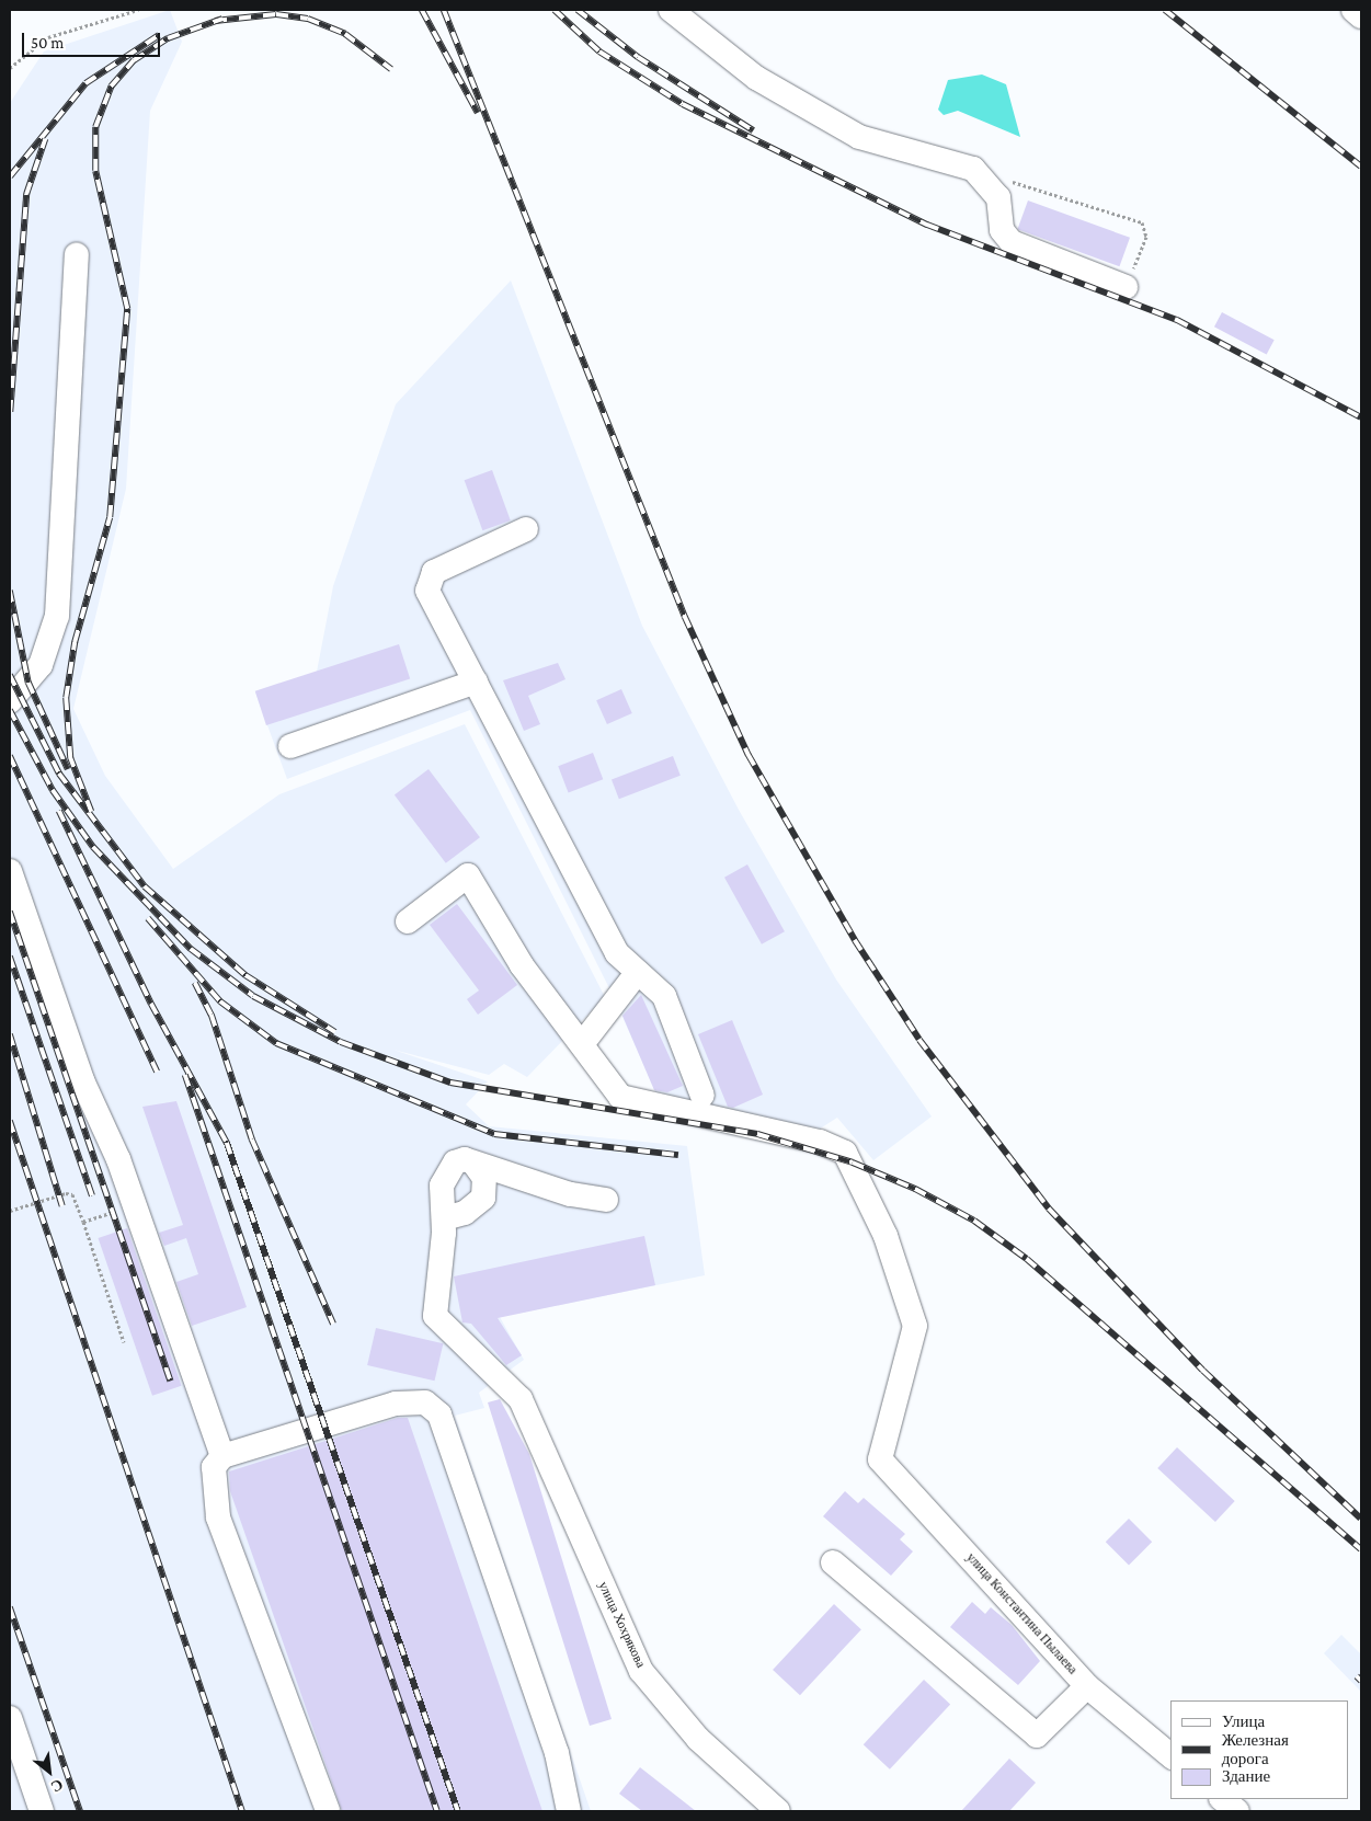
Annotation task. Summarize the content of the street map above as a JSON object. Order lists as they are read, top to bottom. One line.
{"streets":{"street":["улица Константина Пылаева","улица Хохрякова"]},"legend":["Улица","Железная дорога","Здание"],"scale_bar":"50 m","north":"bottom right"}
